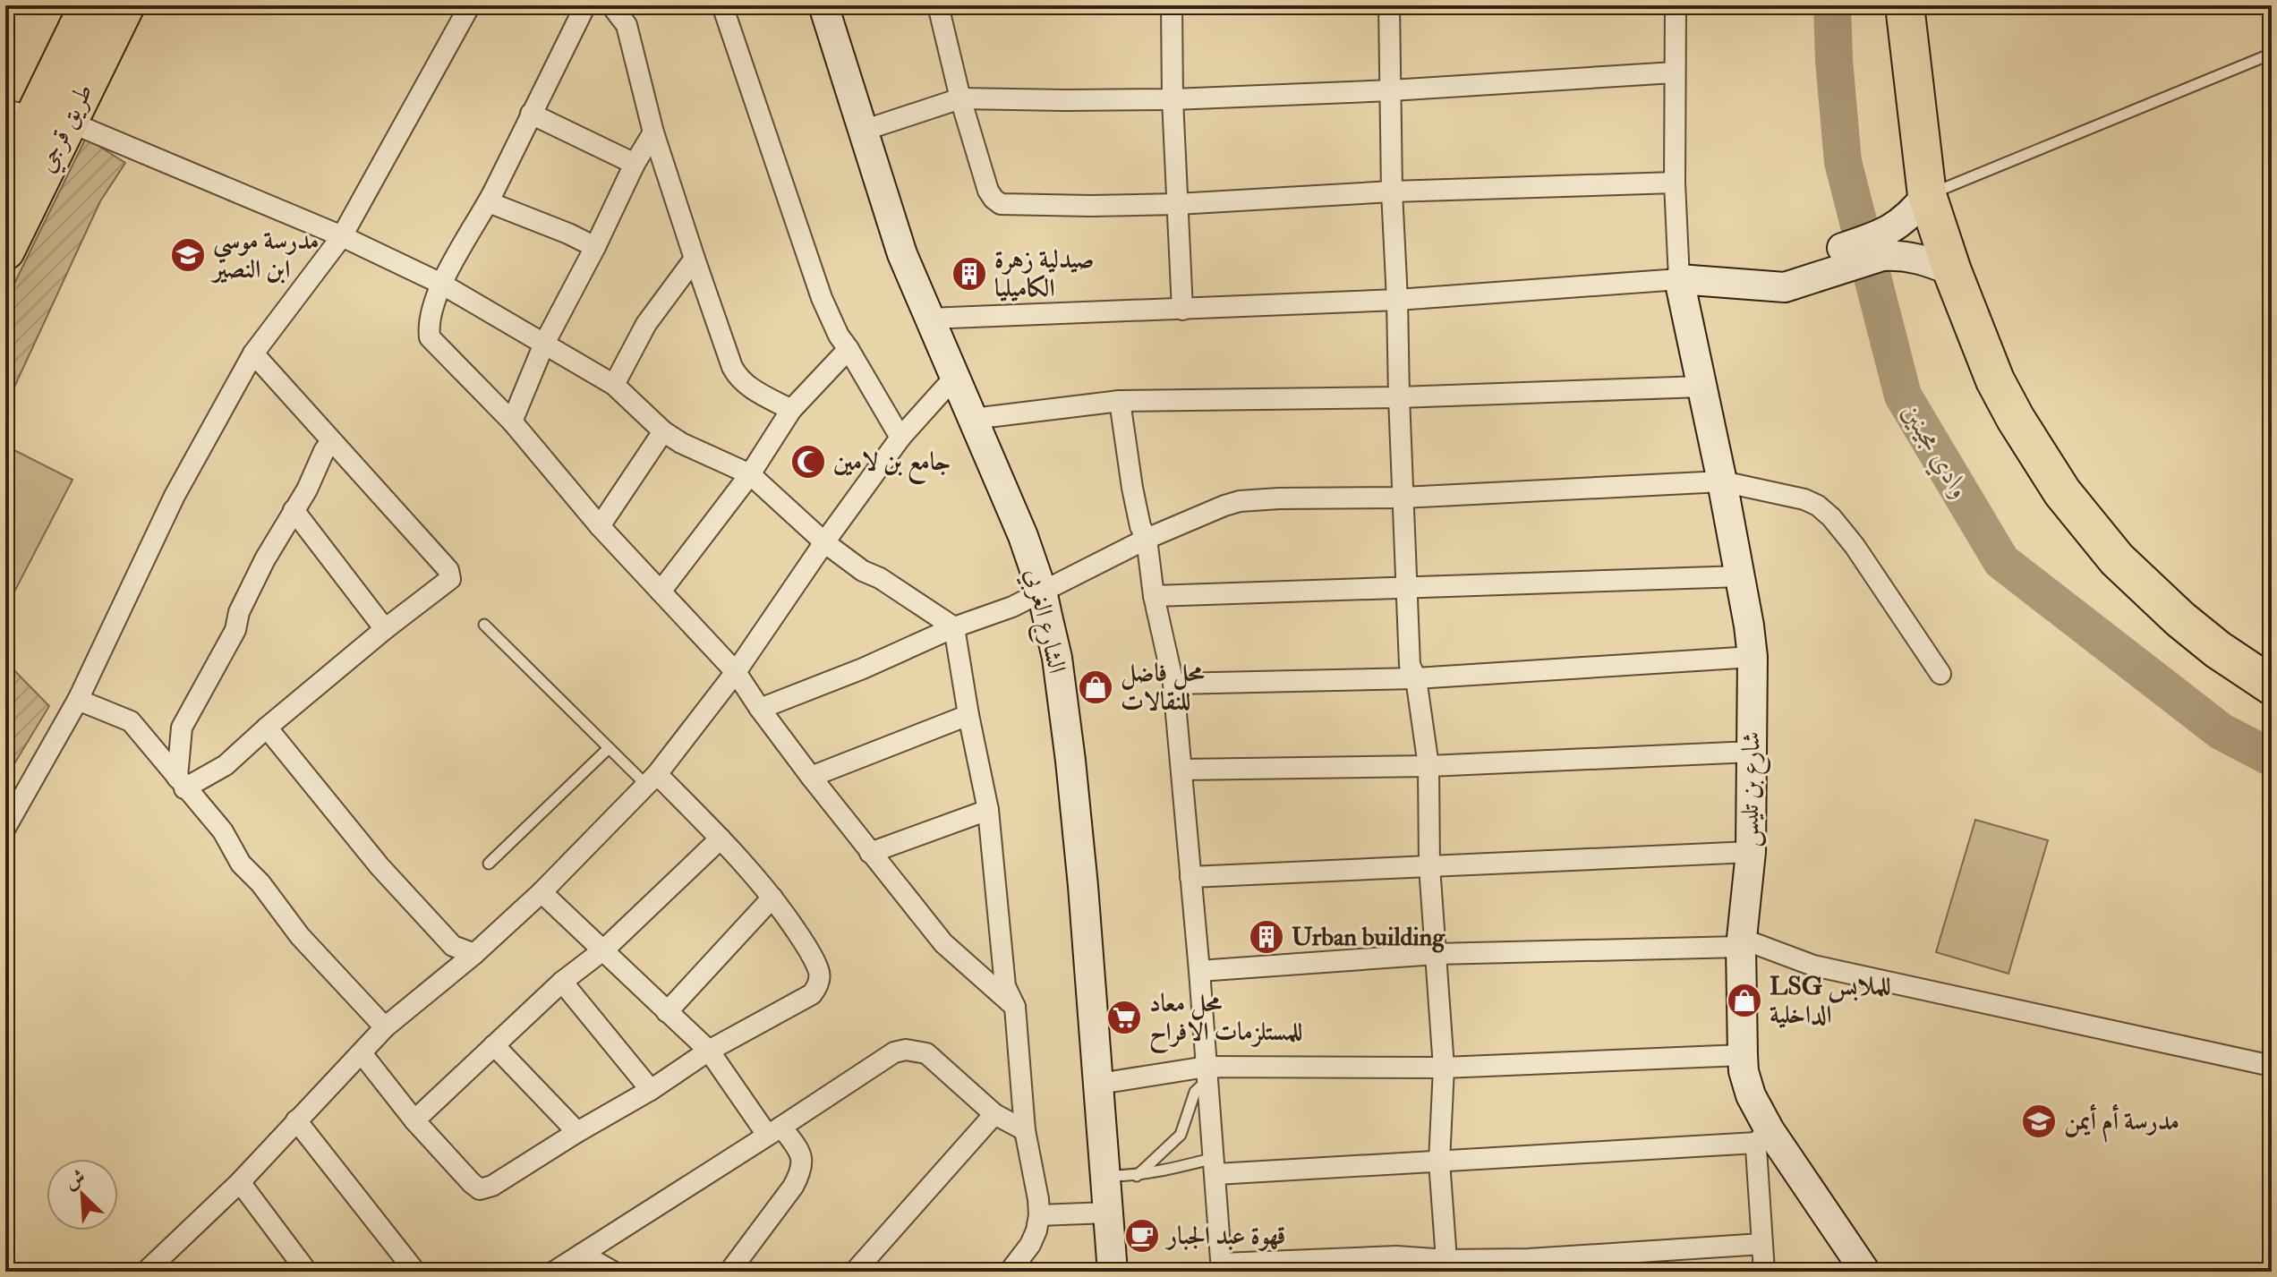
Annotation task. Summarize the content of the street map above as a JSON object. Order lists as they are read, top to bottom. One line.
{"streets":{"highway":["طريق قرجي"],"street":["الشارع الغربي","شارع بن تليس"]},"water":["وادي مجينين"],"places":{"school or university":["مدرسة موسي ابن النصير","مدرسة أم أيمن"],"building":["صيدلية زهرة الكاميليا","Urban building"],"mosque":["جامع بن لامين"],"shop":["محل فاضل للنقالات","LSG للملابس الداخلية"],"supermarket":["محل معاد للمستلزمات الافراح"],"cafe":["قهوة عبد الجبار"]},"north":"top left"}
